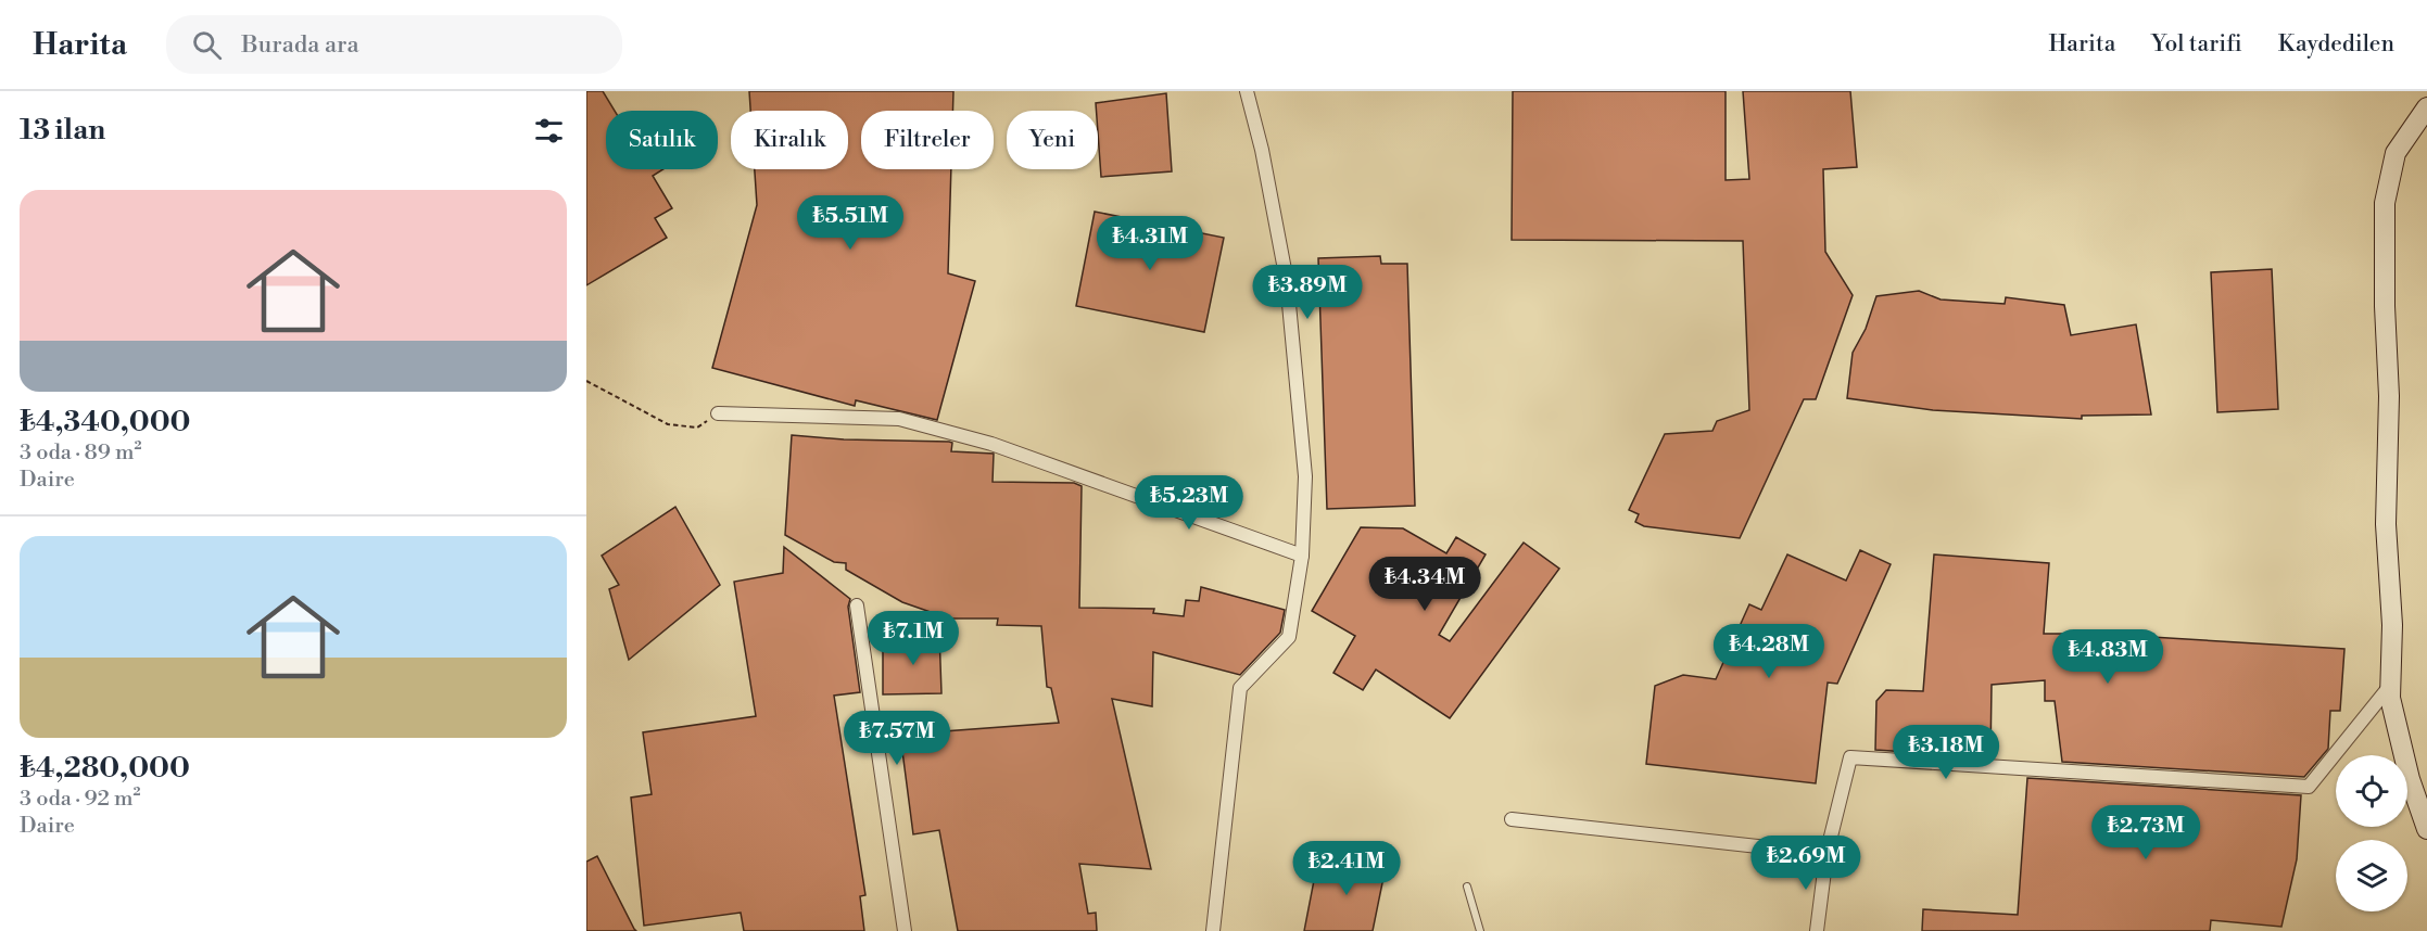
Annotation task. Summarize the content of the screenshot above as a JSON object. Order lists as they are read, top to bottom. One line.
{"page":{"header":"Harita","search":"Burada ara","nav":["Harita","Yol tarifi","Kaydedilen"],"heading":"13 ilan","chip":["Satılık","Kiralık","Filtreler","Yeni"],"list":[{"name":"₺4,340,000","note":"3 oda · 89 m² · Daire"},{"name":"₺4,280,000","note":"3 oda · 92 m² · Daire"}],"price":["₺5.51M","₺4.31M","₺3.89M","₺5.23M","₺4.34M","₺7.1M","₺4.28M","₺4.83M","₺7.57M","₺3.18M","₺2.73M","₺2.69M","₺2.41M"]}}
